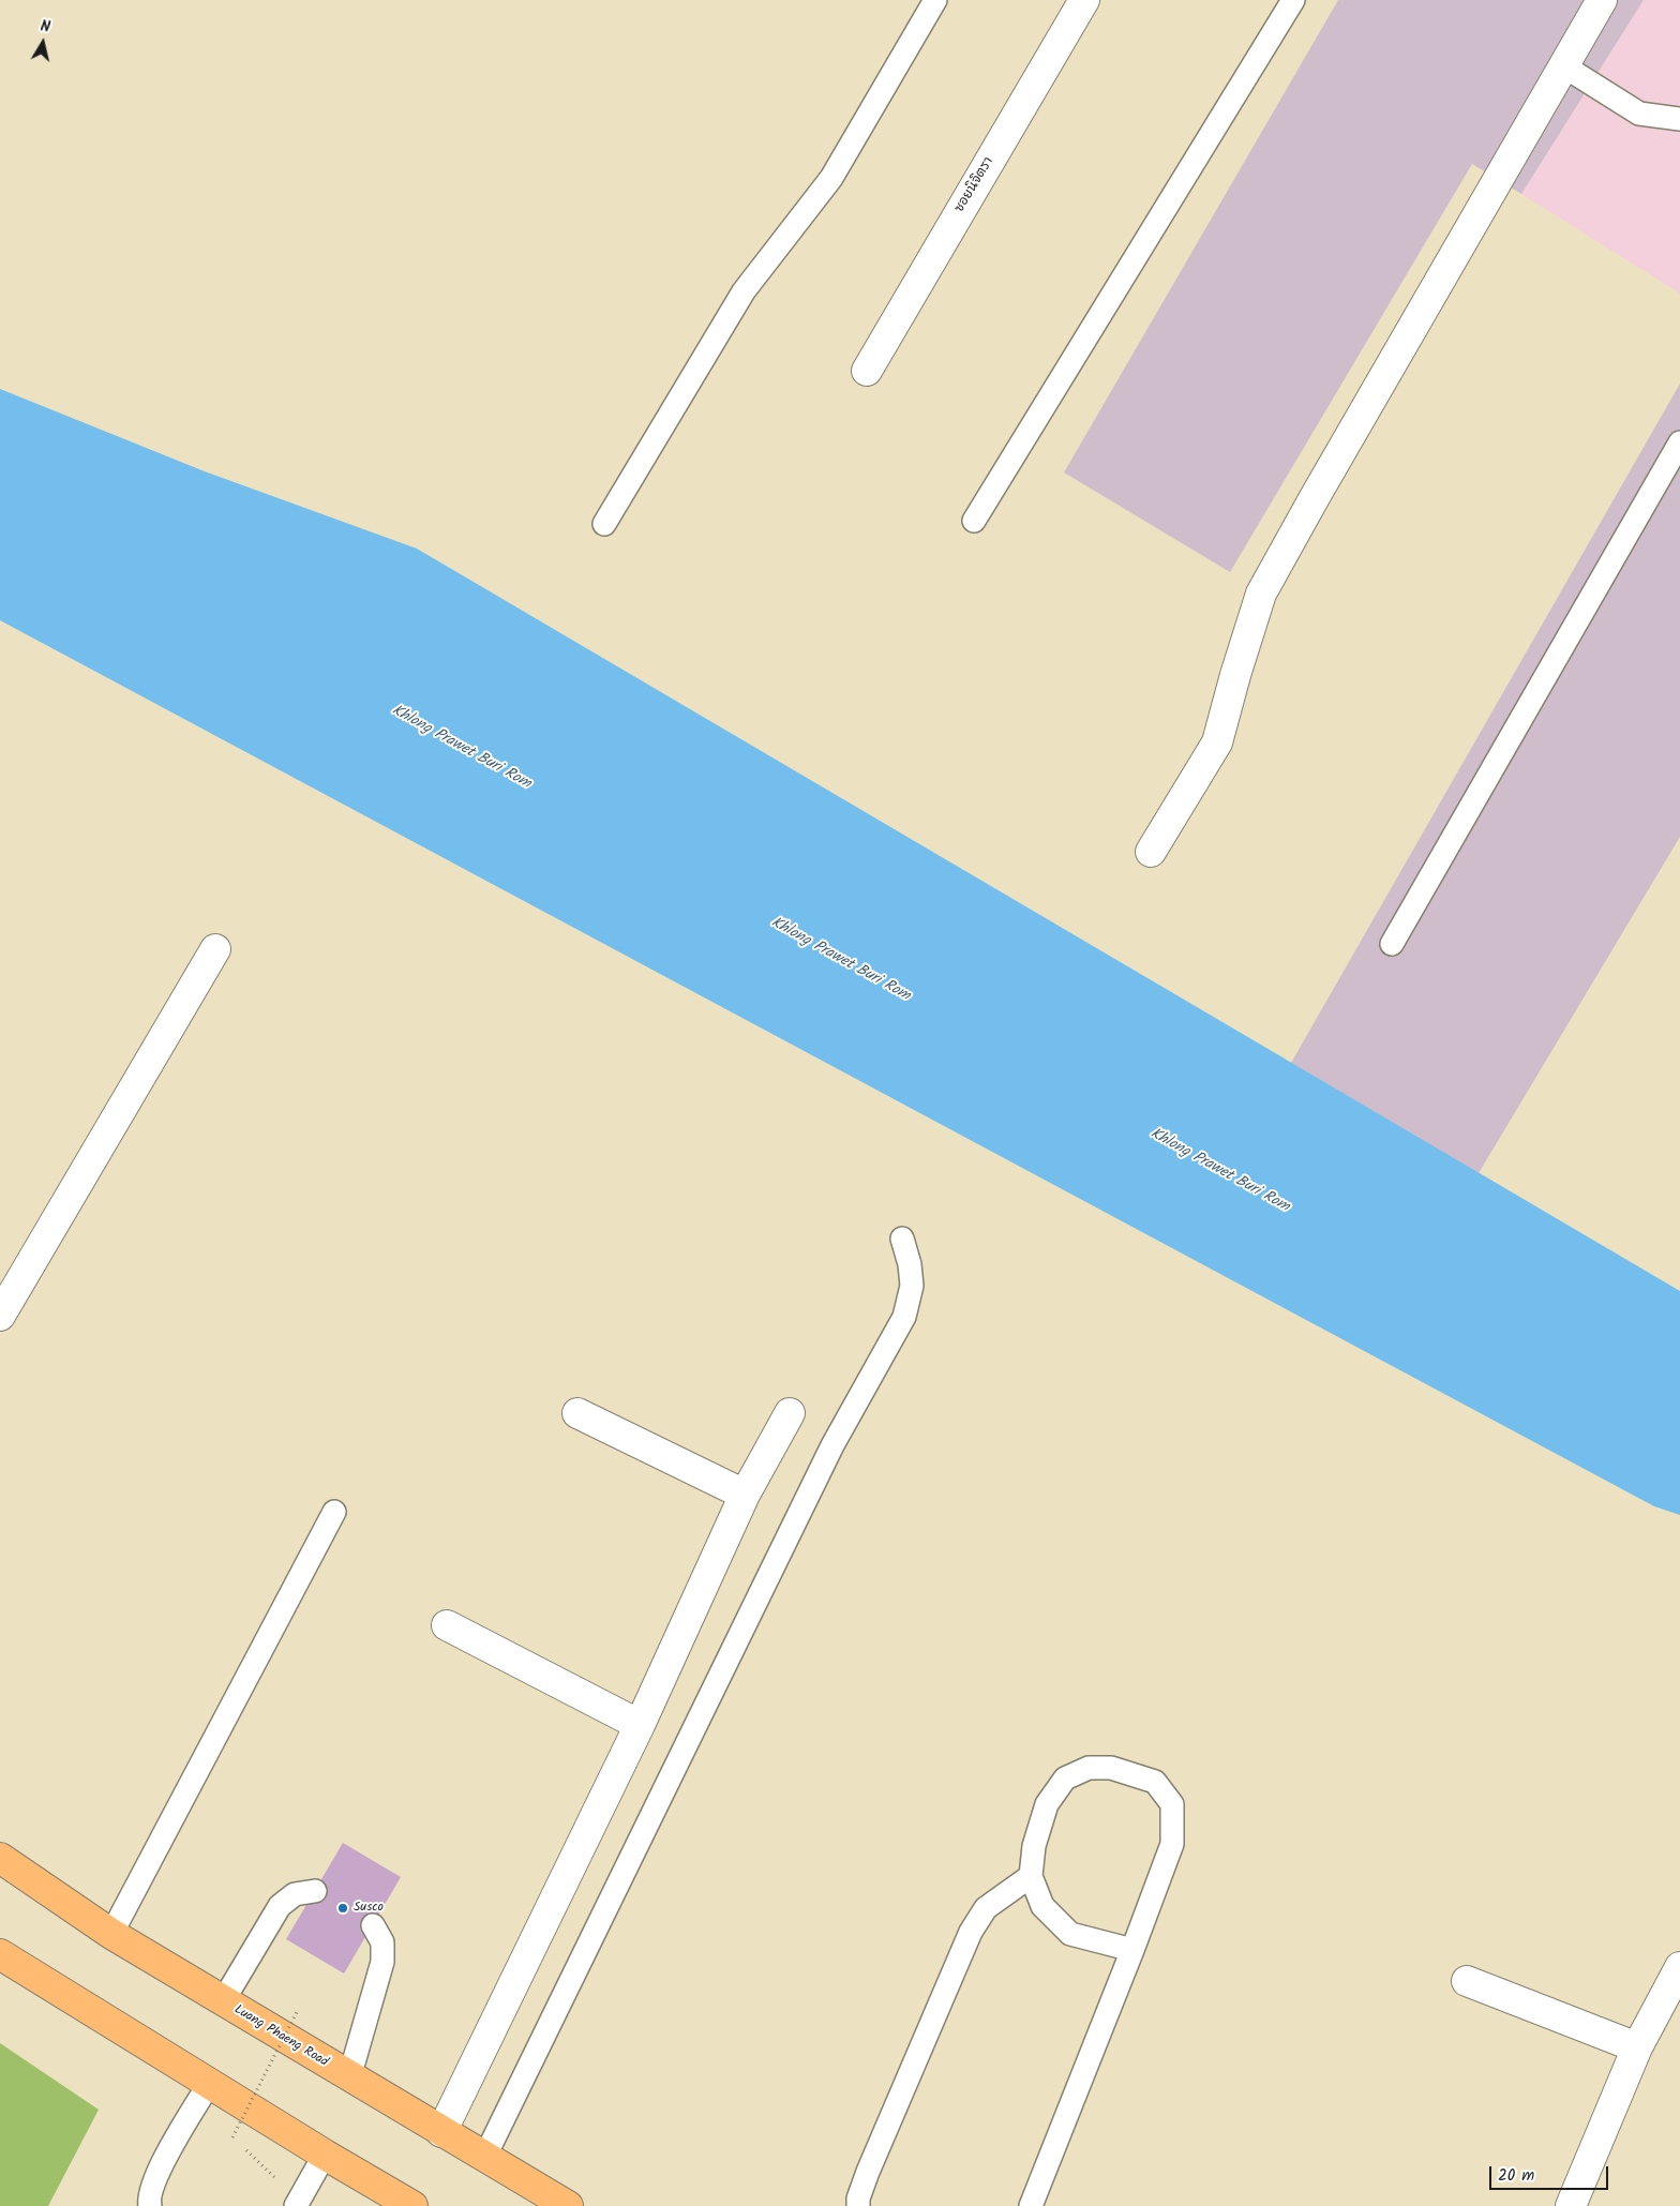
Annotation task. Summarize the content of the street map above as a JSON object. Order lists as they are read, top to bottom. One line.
{"streets":{"main road":["Luang Phaeng Road"],"street":["ซอยนิจิตรา"]},"water":["Khlong Prawet Buri Rom"],"places":["Susco"],"scale_bar":"20 m","north":"top"}
